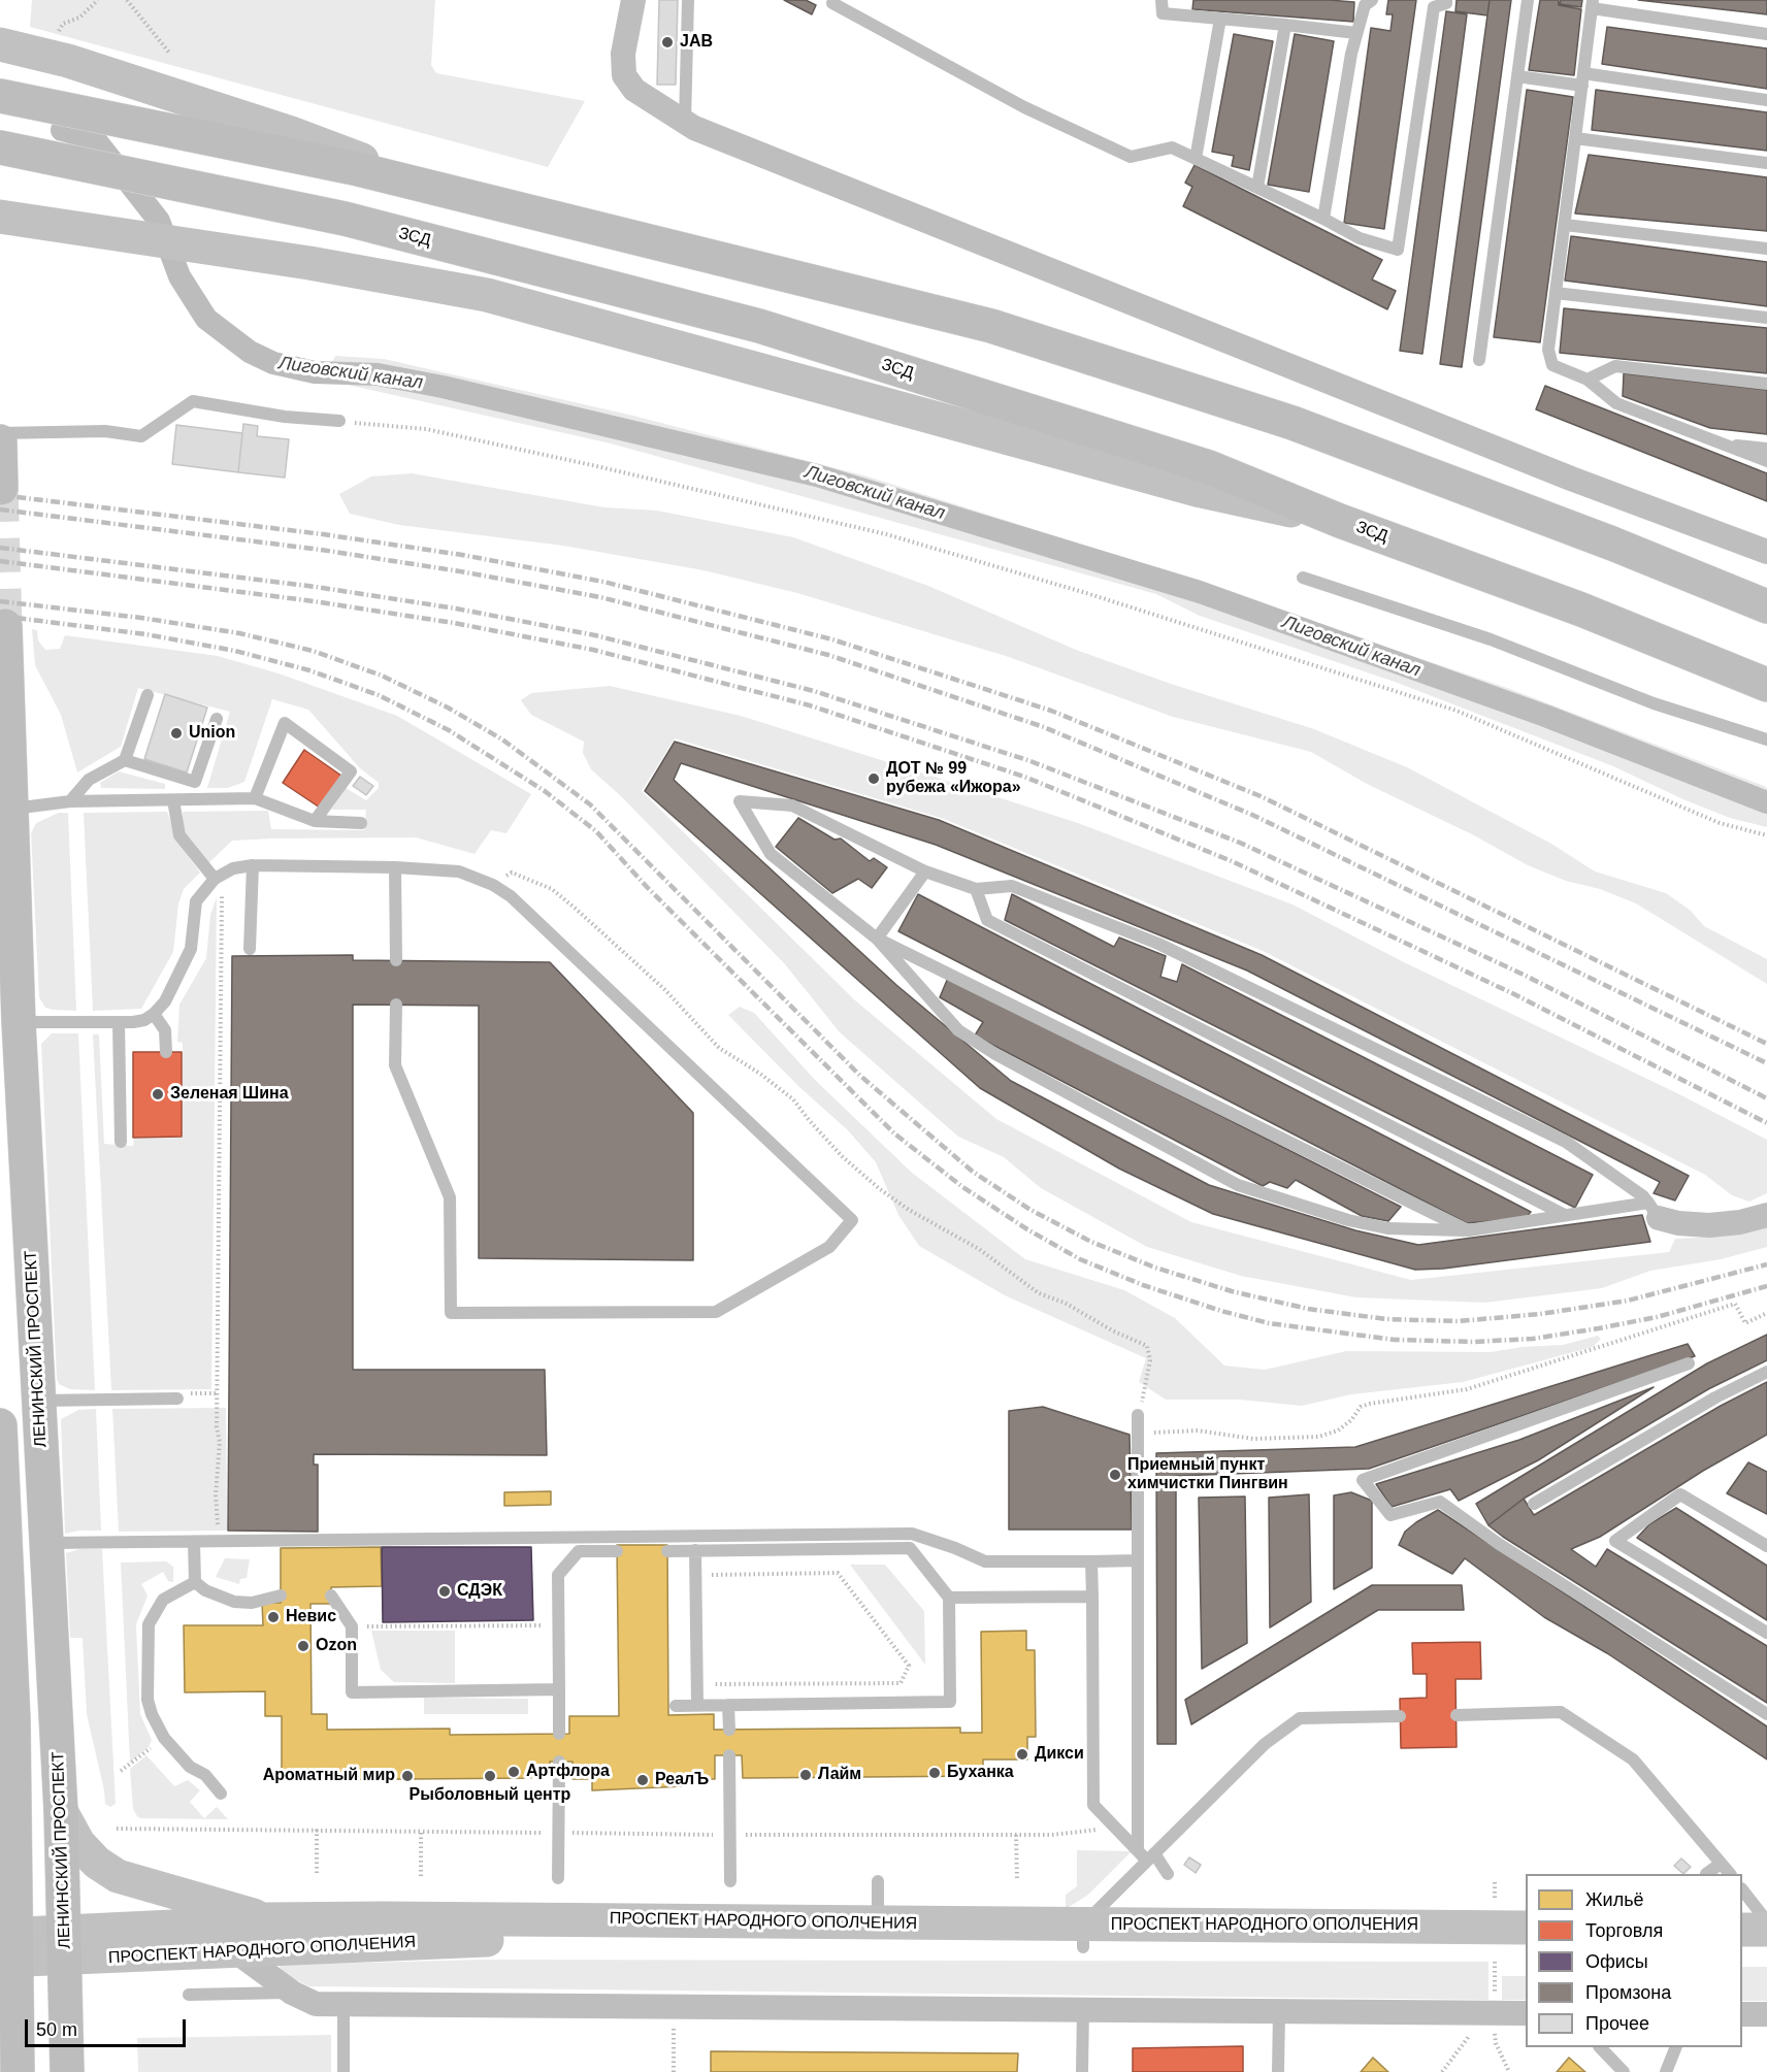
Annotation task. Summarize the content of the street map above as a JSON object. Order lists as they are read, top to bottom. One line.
{"streets":{"main road":["ЗСД","ЛЕНИНСКИЙ ПРОСПЕКТ","ПРОСПЕКТ НАРОДНОГО ОПОЛЧЕНИЯ"]},"crossings":[["ЛЕНИНСКИЙ ПРОСПЕКТ","ПРОСПЕКТ НАРОДНОГО ОПОЛЧЕНИЯ"]],"water":["Лиговский канал"],"places":["JAB","Union","ДОТ № 99 рубежа «Ижора»","Зеленая Шина","Приемный пункт химчистки Пингвин","СДЭК","Невис","Ozon","Дикси","Артфлора","Буханка","Лайм","Ароматный мир","Рыболовный центр","РеалЪ"],"legend":["Жильё","Торговля","Офисы","Промзона","Прочее"],"scale_bar":"50 m"}
